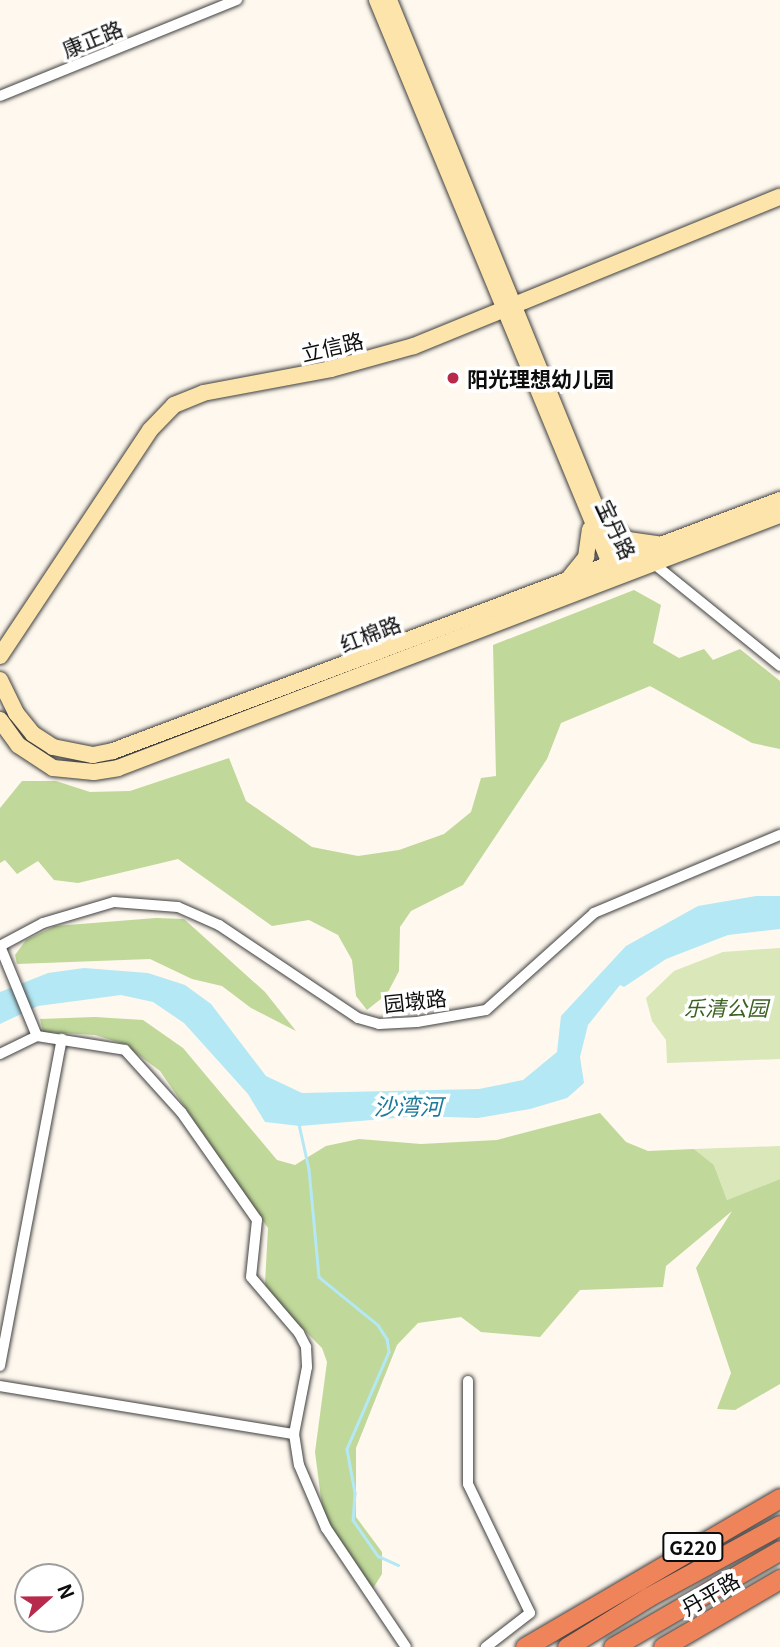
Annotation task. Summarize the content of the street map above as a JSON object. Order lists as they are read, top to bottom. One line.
{"streets":{"highway":["G220","丹平路"],"street":["康正路","立信路","宝丹路","红棉路","园墩路"]},"crossings":[["立信路","宝丹路"],["宝丹路","红棉路"]],"water":["沙湾河"],"parks":["乐清公园"],"places":["阳光理想幼儿园"],"north":"right"}
